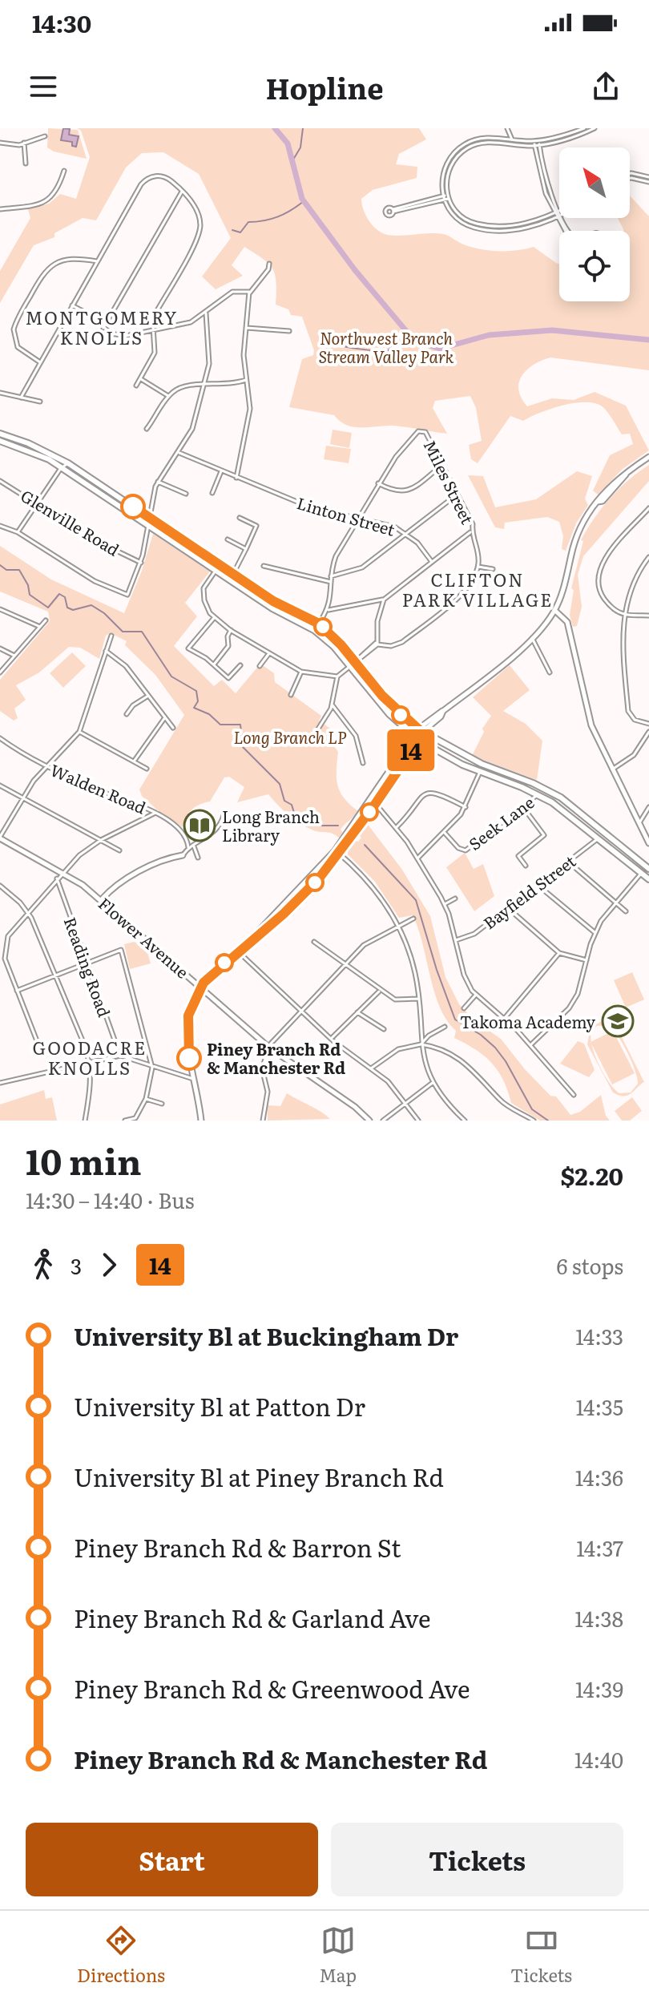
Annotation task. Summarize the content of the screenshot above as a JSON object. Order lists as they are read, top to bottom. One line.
{"streets":{"main road":["Flower Avenue"],"street":["Miles Street","Linton Street","Glenville Road","Walden Road","Seek Lane","Bayfield Street","Reading Road"]},"districts":["MONTGOMERY KNOLLS","CLIFTON PARK VILLAGE","GOODACRE KNOLLS"],"parks":["Northwest Branch Stream Valley Park","Long Branch LP"],"places":{"library":["Long Branch Library"],"school or university":["Takoma Academy"],"other":["Piney Branch Rd & Manchester Rd"]},"lines":["bus line 14"],"north":"top left","page":{"status":"14:30","header":"Hopline","on_map":"14","heading":["10 min","14:30 – 14:40 · Bus","$2.20"],"legs":["3","14","6 stops"],"list":[{"name":"University Bl at Buckingham Dr","value":"14:33"},{"name":"University Bl at Patton Dr","value":"14:35"},{"name":"University Bl at Piney Branch Rd","value":"14:36"},{"name":"Piney Branch Rd & Barron St","value":"14:37"},{"name":"Piney Branch Rd & Garland Ave","value":"14:38"},{"name":"Piney Branch Rd & Greenwood Ave","value":"14:39"},{"name":"Piney Branch Rd & Manchester Rd","value":"14:40"}],"buttons":["Start","Tickets"],"tabs":["Directions","Map","Tickets"]}}
